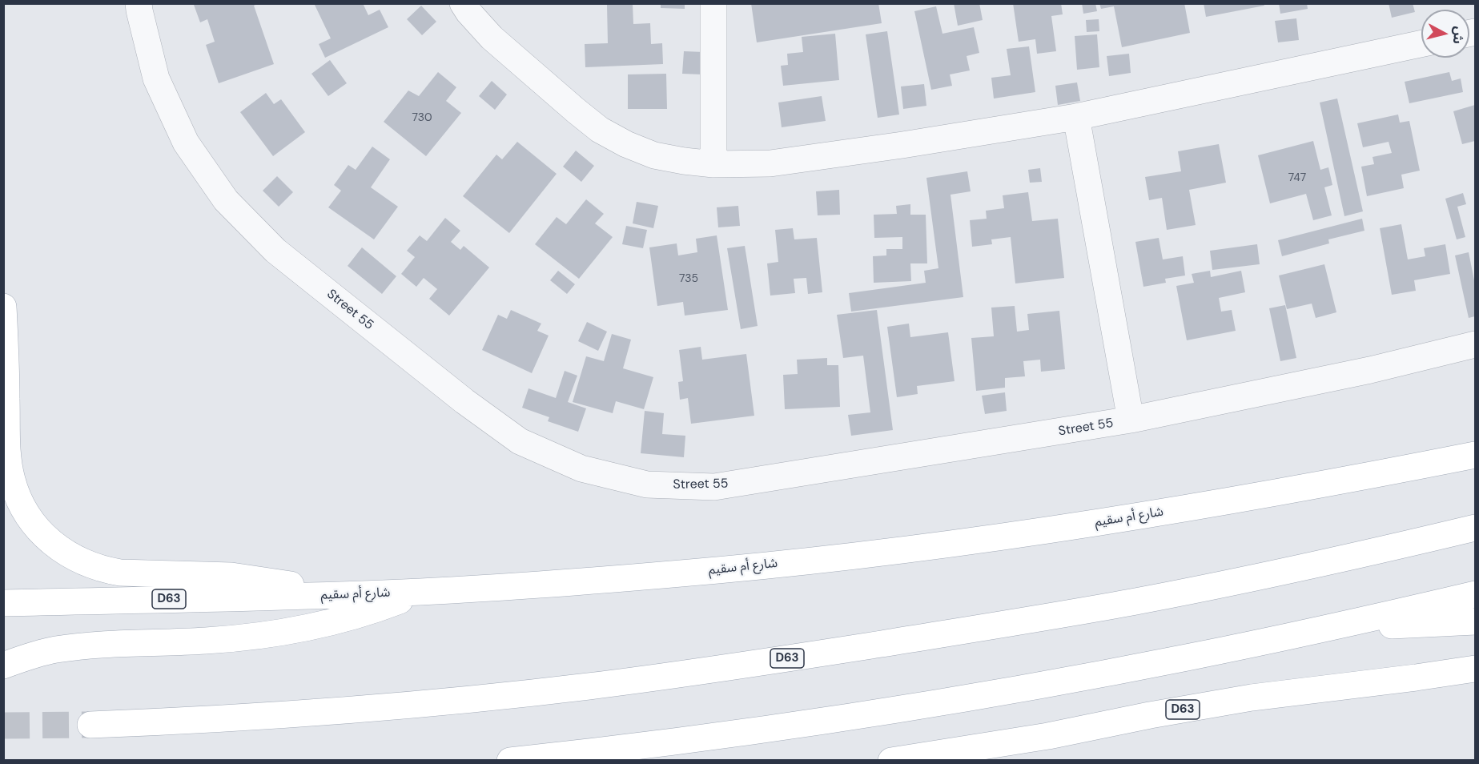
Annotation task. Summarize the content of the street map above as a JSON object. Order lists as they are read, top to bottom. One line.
{"streets":{"main road":["شارع أم سقيم","D63"],"street":["Street 55"]},"house_numbers":["730","747","735"],"north":"right"}
